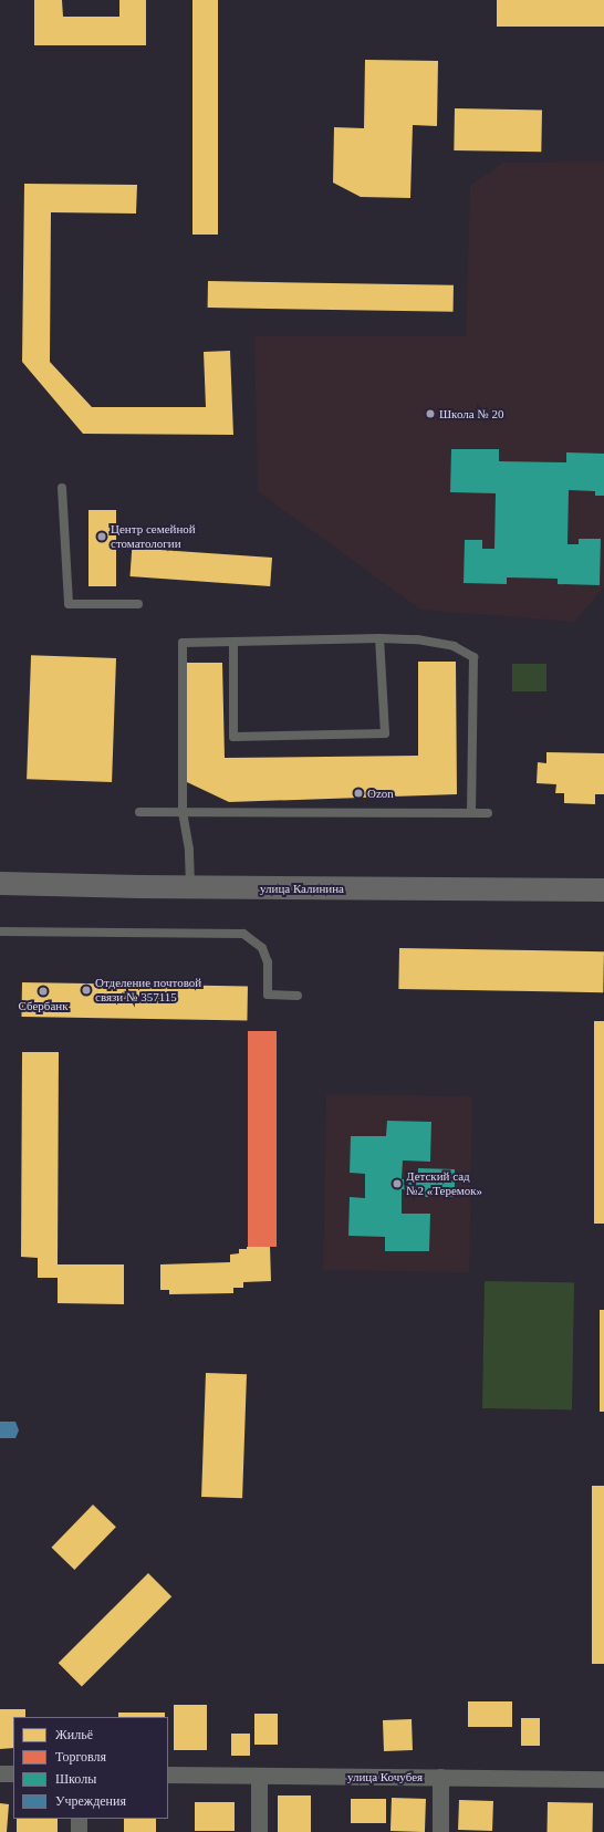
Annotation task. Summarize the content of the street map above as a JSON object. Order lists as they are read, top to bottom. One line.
{"streets":{"main road":["улица Калинина"],"street":["улица Кочубея"]},"places":["Школа № 20","Центр cемейной cтоматологии","Ozon","Отделение почтовой связи № 357115","Сбербанк","Детский сад №2 «Теремок»"],"legend":["Жильё","Торговля","Школы","Учреждения"]}
